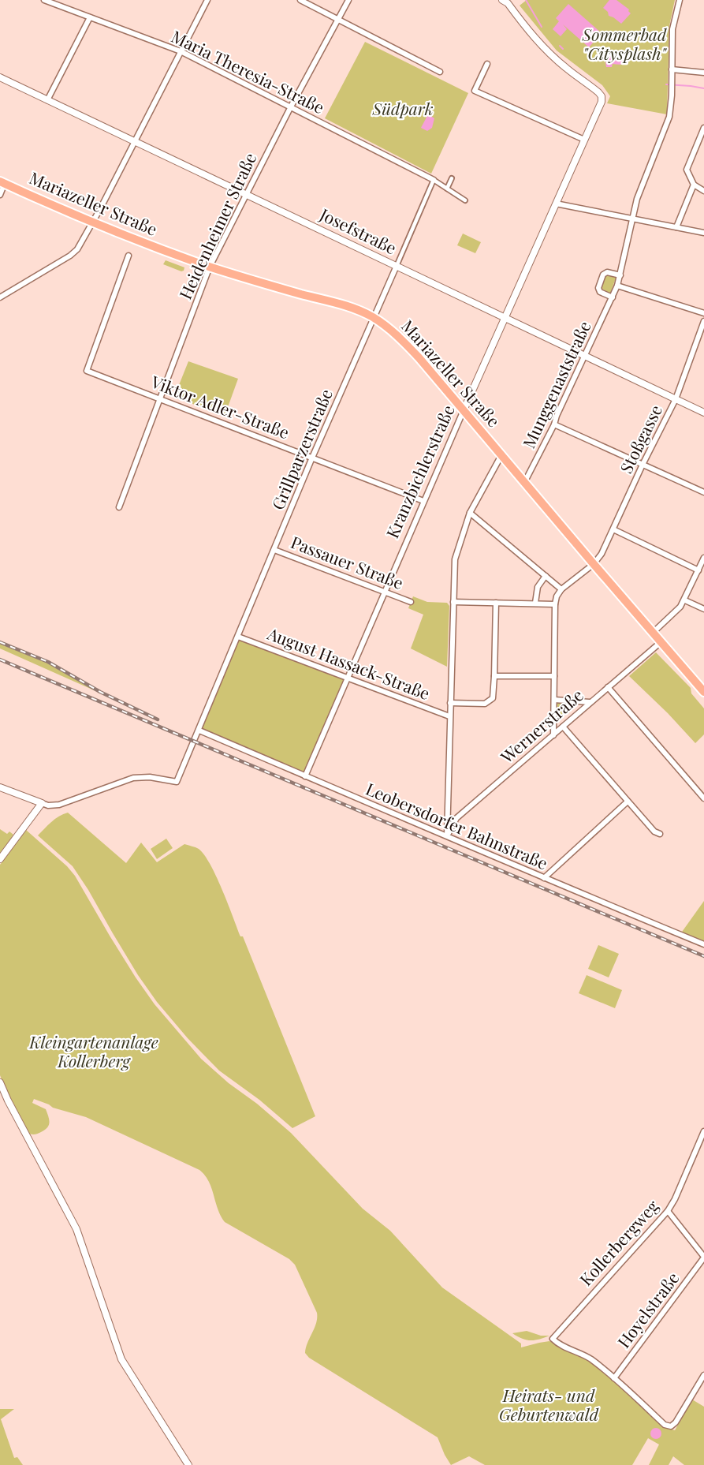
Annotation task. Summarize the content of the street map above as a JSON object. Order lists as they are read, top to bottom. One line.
{"streets":{"main road":["Mariazeller Straße"],"street":["Maria Theresia-Straße","Heidenheimer Straße","Josefstraße","Munggenaststraße","Viktor Adler-Straße","Stoßgasse","Grillparzerstraße","Kranzbichlerstraße","Passauer Straße","August Hassack-Straße","Wernerstraße","Leobersdorfer Bahnstraße","Kollerbergweg","Hoyelstraße"]},"crossings":[["Maria Theresia-Straße","Heidenheimer Straße"],["Maria Theresia-Straße","Grillparzerstraße"],["Mariazeller Straße","Heidenheimer Straße"],["Mariazeller Straße","Munggenaststraße"],["Mariazeller Straße","Stoßgasse"],["Mariazeller Straße","Grillparzerstraße"],["Mariazeller Straße","Kranzbichlerstraße"],["Mariazeller Straße","Wernerstraße"],["Heidenheimer Straße","Josefstraße"],["Heidenheimer Straße","Viktor Adler-Straße"],["Josefstraße","Munggenaststraße"],["Josefstraße","Stoßgasse"],["Josefstraße","Grillparzerstraße"],["Josefstraße","Kranzbichlerstraße"],["Viktor Adler-Straße","Grillparzerstraße"],["Viktor Adler-Straße","Kranzbichlerstraße"],["Grillparzerstraße","Passauer Straße"],["Grillparzerstraße","August Hassack-Straße"],["Grillparzerstraße","Leobersdorfer Bahnstraße"],["Kranzbichlerstraße","Passauer Straße"],["Kranzbichlerstraße","August Hassack-Straße"],["Kranzbichlerstraße","Leobersdorfer Bahnstraße"],["Wernerstraße","Leobersdorfer Bahnstraße"],["Kollerbergweg","Hoyelstraße"]],"parks":["Sommerbad \"Citysplash\"","Südpark","Kleingartenanlage Kollerberg","Heirats- und Geburtenwald"]}
